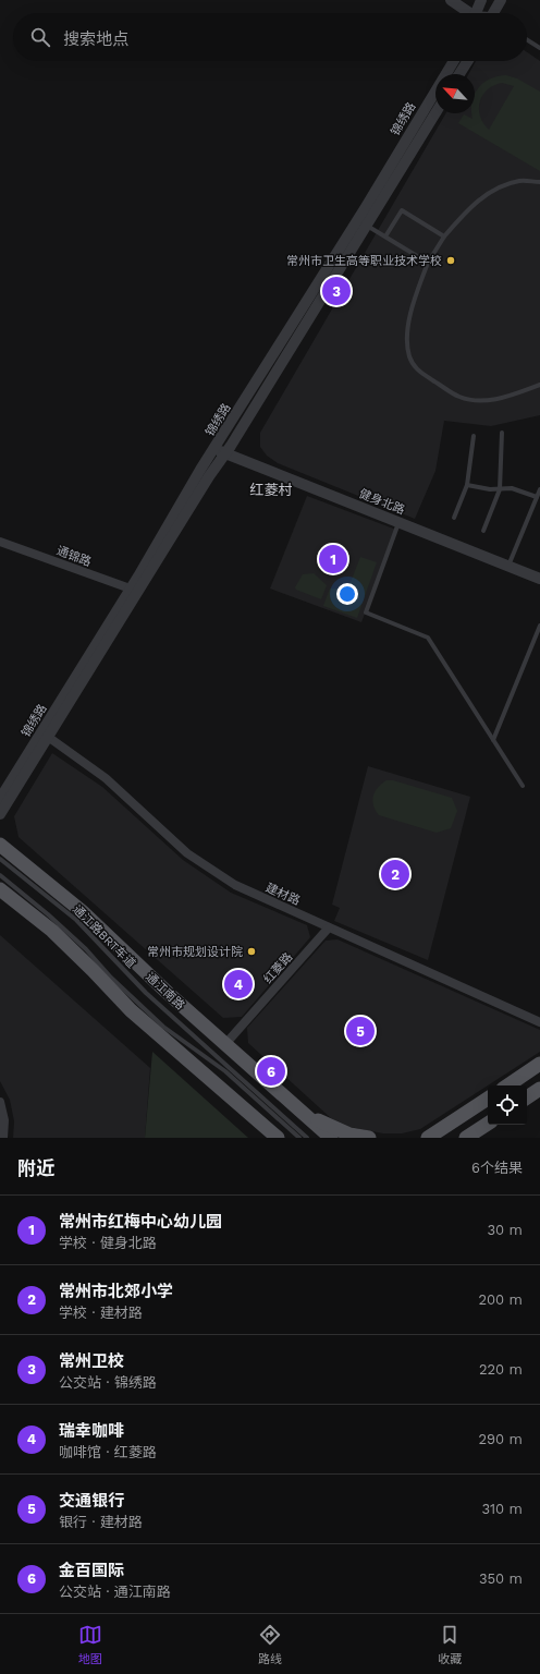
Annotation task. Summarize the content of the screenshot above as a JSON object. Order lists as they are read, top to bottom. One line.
{"streets":{"main road":["通江南路"],"street":["锦绣路","健身北路","通锦路","建材路","红菱路"],"lane":["通江路BRT车道"]},"crossings":[["锦绣路","健身北路"],["锦绣路","通锦路"],["锦绣路","建材路"],["建材路","红菱路"],["红菱路","通江南路"]],"districts":["红菱村"],"places":["常州市卫生高等职业技术学校","常州市规划设计院"],"north":"top left","page":{"search":"搜索地点","pins":["3","1","2","4","5","6"],"heading":["附近","6个结果"],"list":[{"mark":"1","name":"常州市红梅中心幼儿园","note":"学校 · 健身北路","value":"30 m"},{"mark":"2","name":"常州市北郊小学","note":"学校 · 建材路","value":"200 m"},{"mark":"3","name":"常州卫校","note":"公交站 · 锦绣路","value":"220 m"},{"mark":"4","name":"瑞幸咖啡","note":"咖啡馆 · 红菱路","value":"290 m"},{"mark":"5","name":"交通银行","note":"银行 · 建材路","value":"310 m"},{"mark":"6","name":"金百国际","note":"公交站 · 通江南路","value":"350 m"}],"nav":["地图","路线","收藏"]}}
